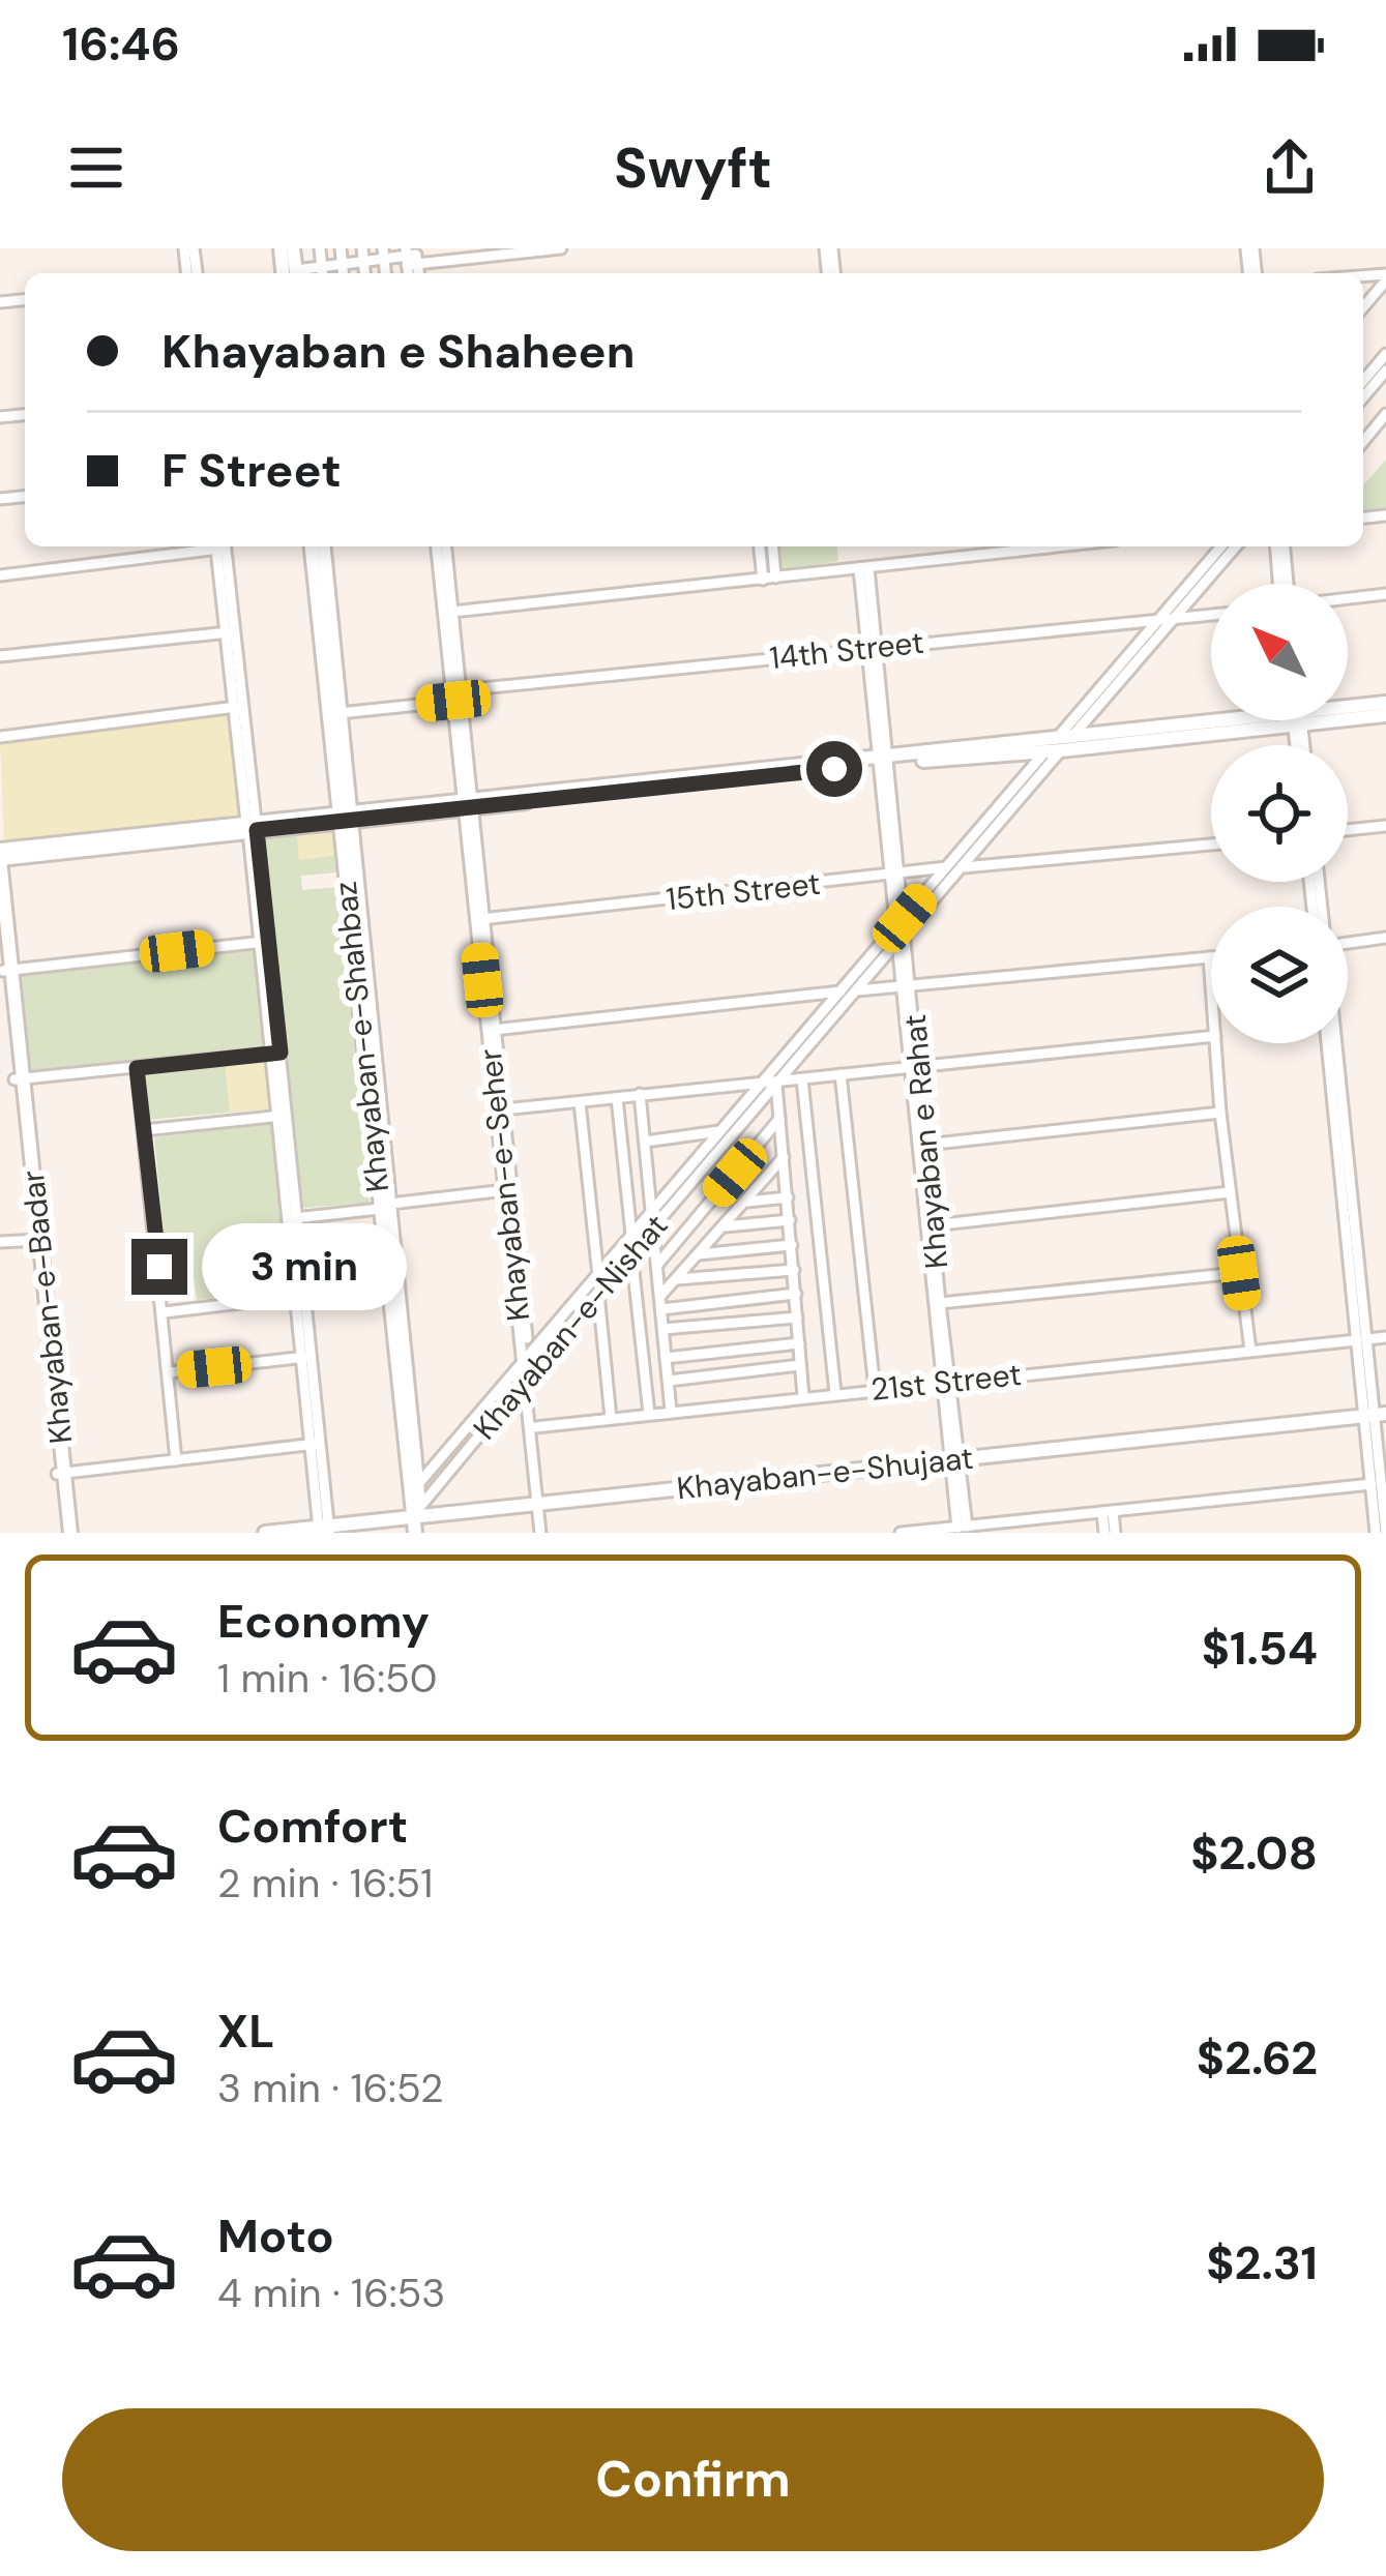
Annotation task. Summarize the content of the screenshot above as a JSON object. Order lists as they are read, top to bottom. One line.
{"streets":{"main road":["Khayaban-e-Shahbaz","Khayaban-e-Badar","Khayaban-e-Shujaat"],"street":["14th Street","15th Street","Khayaban e Rahat","Khayaban-e-Seher","Khayaban-e-Nishat","21st Street"]},"crossings":[["14th Street","Khayaban-e-Shahbaz"],["14th Street","Khayaban e Rahat"],["14th Street","Khayaban-e-Seher"],["14th Street","Khayaban-e-Nishat"],["15th Street","Khayaban e Rahat"],["15th Street","Khayaban-e-Seher"],["15th Street","Khayaban-e-Nishat"],["Khayaban-e-Shahbaz","Khayaban-e-Nishat"],["Khayaban-e-Shahbaz","Khayaban-e-Shujaat"],["Khayaban e Rahat","Khayaban-e-Nishat"],["Khayaban e Rahat","21st Street"],["Khayaban e Rahat","Khayaban-e-Shujaat"],["Khayaban-e-Seher","Khayaban-e-Nishat"],["Khayaban-e-Seher","21st Street"],["Khayaban-e-Seher","Khayaban-e-Shujaat"],["Khayaban-e-Nishat","Khayaban-e-Shujaat"]],"north":"top left","page":{"status":"16:46","header":"Swyft","banner":["Khayaban e Shaheen","F Street"],"bubble":"3 min","list":[{"name":"Economy","note":"1 min · 16:50","value":"$1.54"},{"name":"Comfort","note":"2 min · 16:51","value":"$2.08"},{"name":"XL","note":"3 min · 16:52","value":"$2.62"},{"name":"Moto","note":"4 min · 16:53","value":"$2.31"}],"buttons":"Confirm"}}
